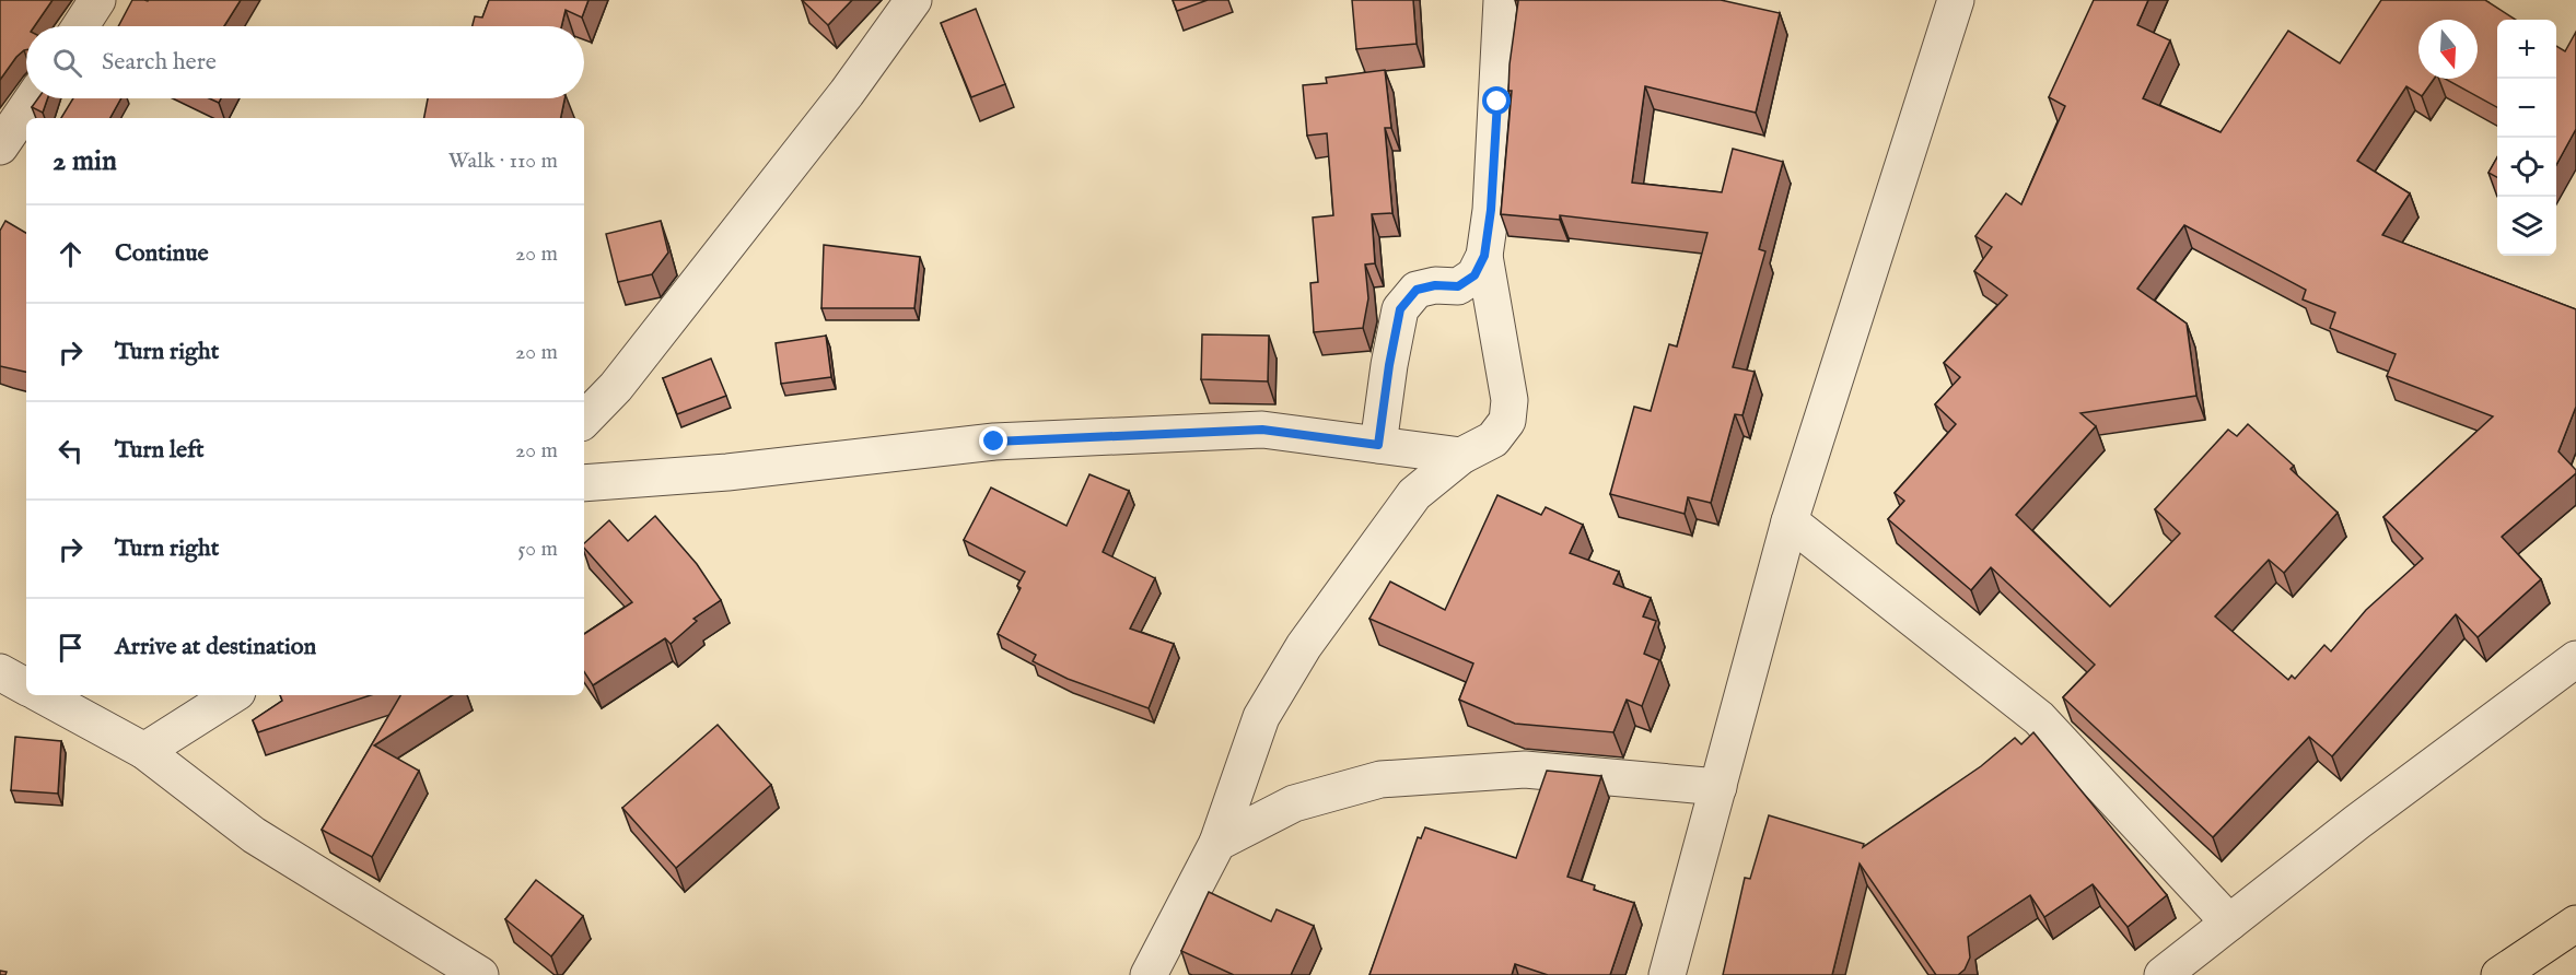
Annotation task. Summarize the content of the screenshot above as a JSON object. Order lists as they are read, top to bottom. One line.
{"north":"bottom","page":{"map_buttons":["+","−"],"search":"Search here","heading":["2 min","Walk · 110 m"],"list":[["Continue","20 m"],["Turn right","20 m"],["Turn left","20 m"],["Turn right","50 m"],"Arrive at destination"]}}
